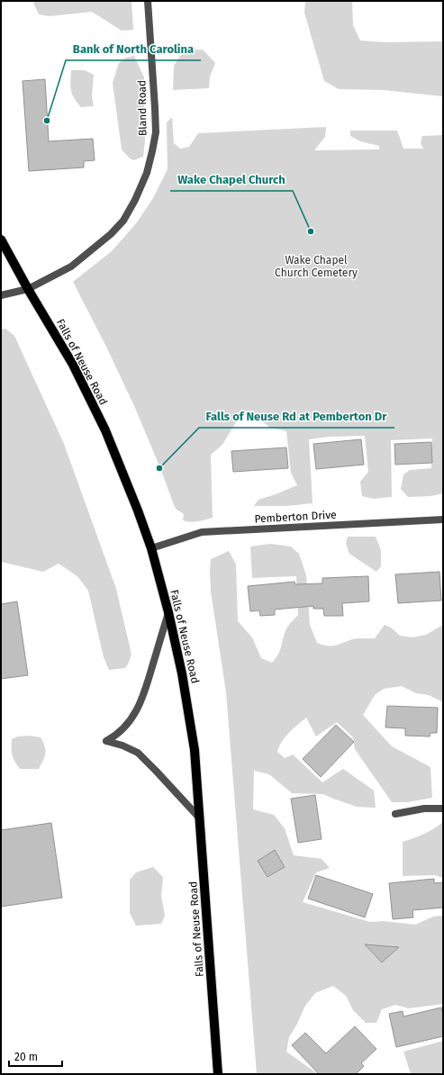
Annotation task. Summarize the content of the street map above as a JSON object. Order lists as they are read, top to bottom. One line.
{"streets":{"main road":["Falls of Neuse Road"],"street":["Bland Road","Pemberton Drive"]},"crossings":[["Bland Road","Falls of Neuse Road"],["Falls of Neuse Road","Pemberton Drive"]],"parks":["Wake Chapel Church Cemetery"],"places":["Bank of North Carolina","Wake Chapel Church","Falls of Neuse Rd at Pemberton Dr"],"scale_bar":"20 m"}
